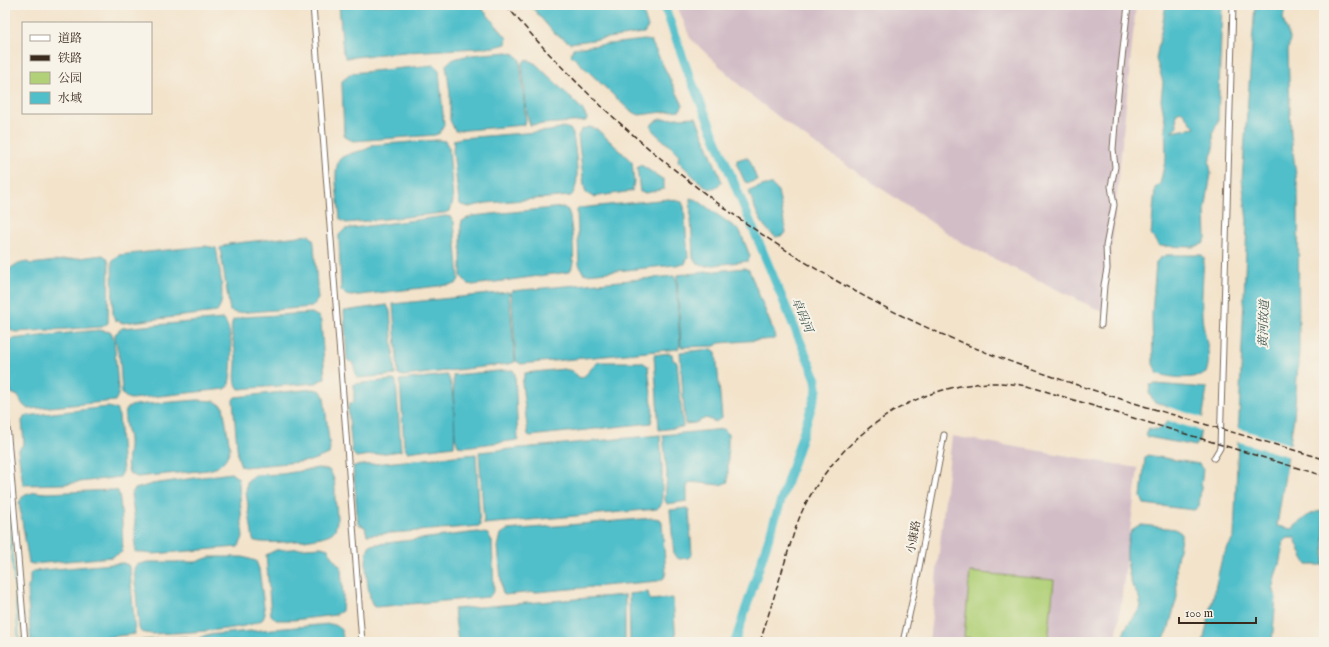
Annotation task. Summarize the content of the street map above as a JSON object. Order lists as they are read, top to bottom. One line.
{"streets":{"street":["小康路"]},"water":["卓码河","黄河故道"],"legend":["道路","铁路","公园","水域"],"scale_bar":"100 m"}
